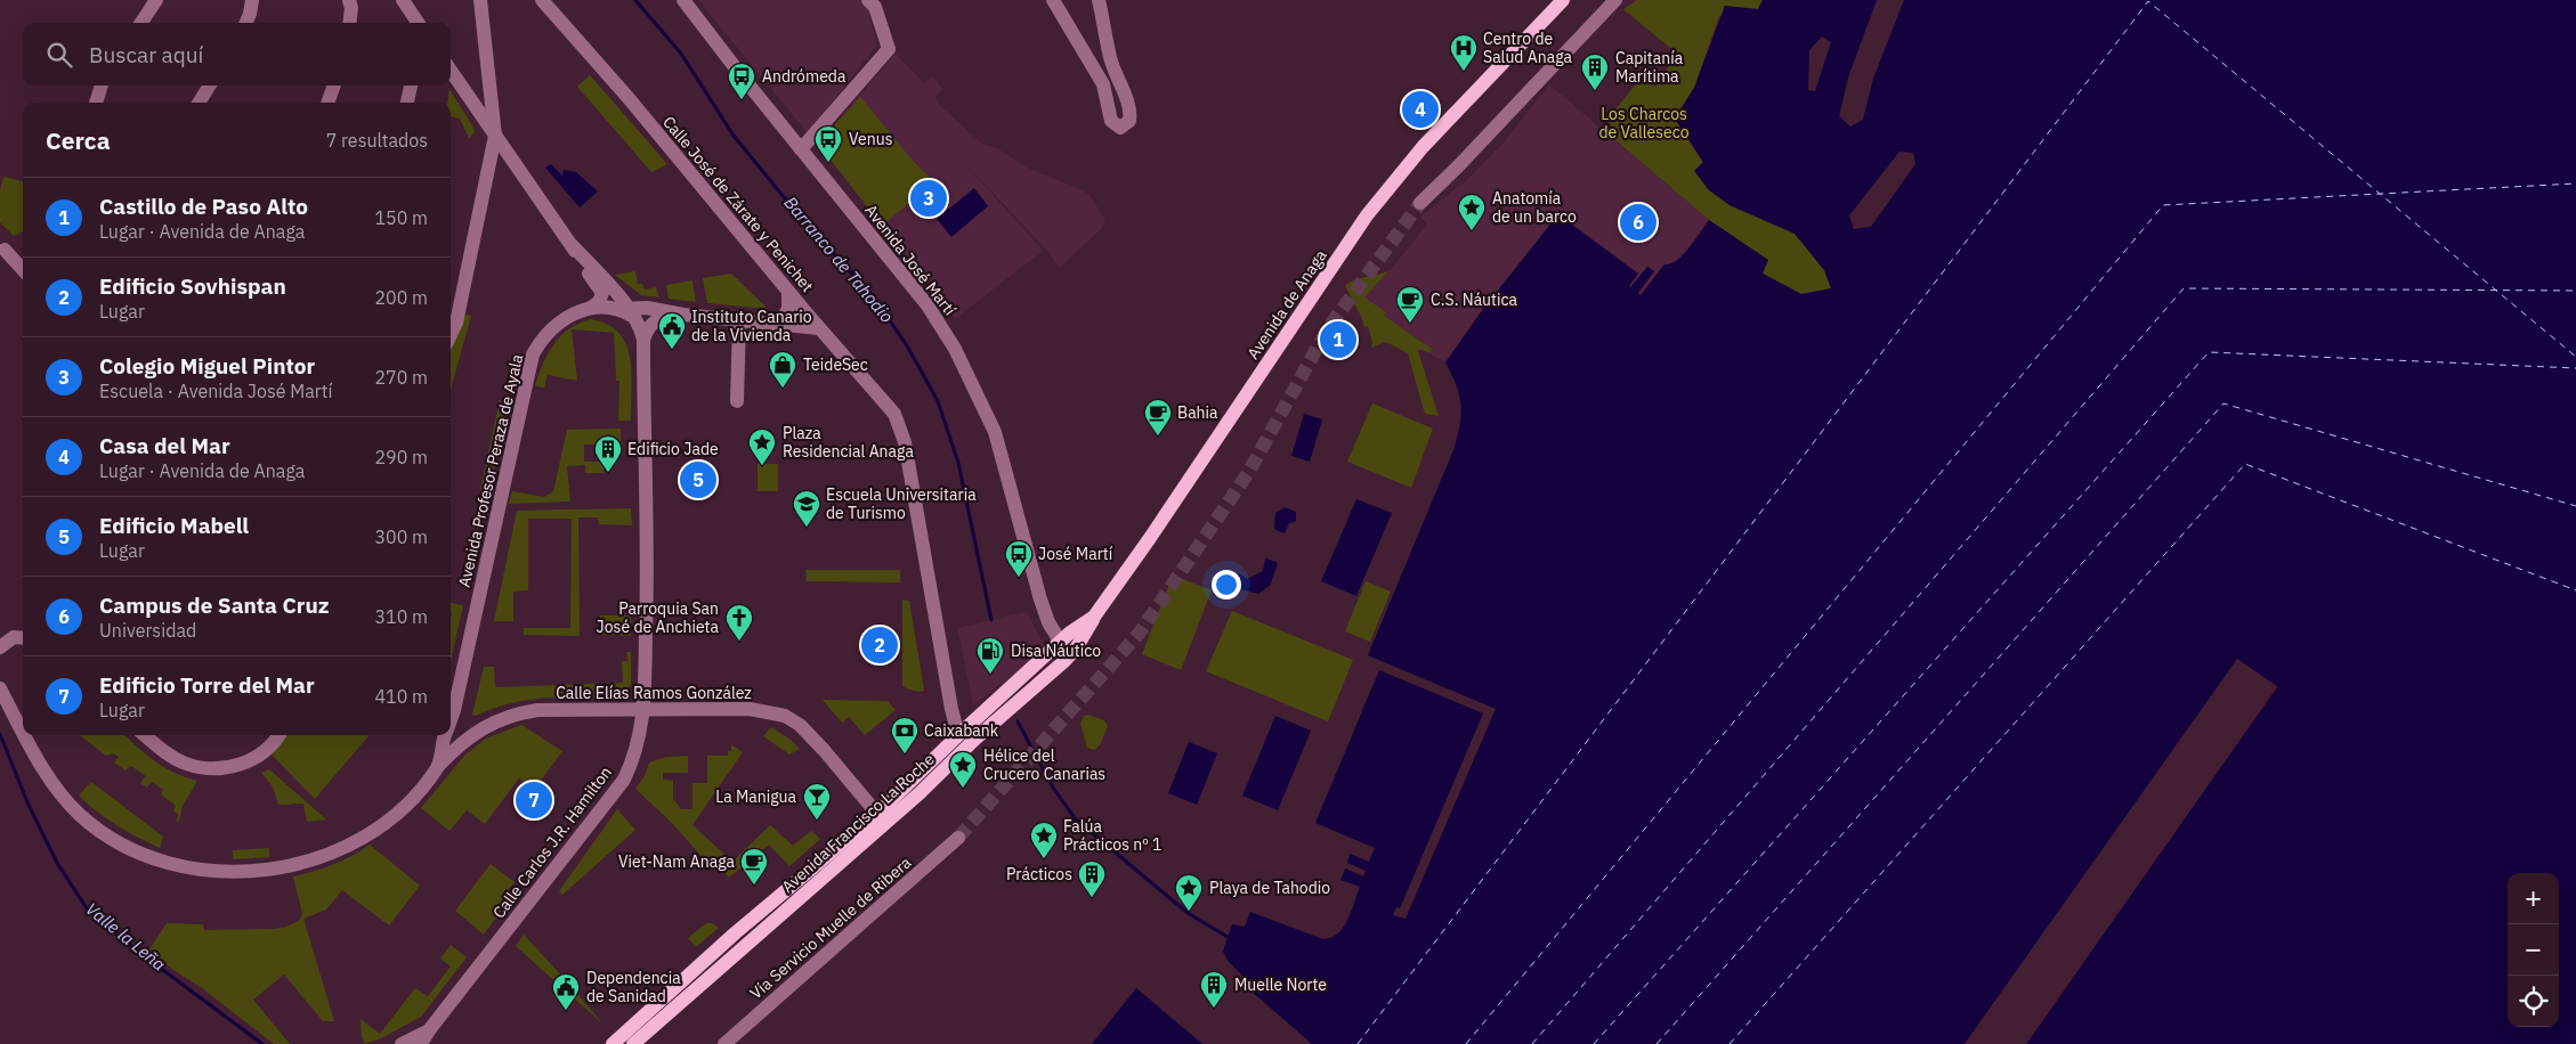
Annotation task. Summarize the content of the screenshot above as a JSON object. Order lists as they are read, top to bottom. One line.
{"streets":{"main road":["Avenida de Anaga","Avenida Francisco La Roche"],"street":["Calle José de Zárate y Penichet","Avenida José Martí","Avenida Profesor Peraza de Ayala","Calle Elías Ramos González","Calle Carlos J.R. Hamilton","Vía Servicio Muelle de Ribera"]},"crossings":[["Calle José de Zárate y Penichet","Avenida Profesor Peraza de Ayala"],["Calle José de Zárate y Penichet","Avenida Francisco La Roche"],["Avenida José Martí","Avenida de Anaga"],["Avenida José Martí","Avenida Francisco La Roche"],["Avenida de Anaga","Avenida Francisco La Roche"],["Avenida Profesor Peraza de Ayala","Calle Elías Ramos González"],["Avenida Profesor Peraza de Ayala","Calle Carlos J.R. Hamilton"],["Calle Elías Ramos González","Avenida Francisco La Roche"],["Calle Elías Ramos González","Calle Carlos J.R. Hamilton"]],"water":["Barranco de Tahodio","Valle la Leña"],"parks":["Los Charcos de Valleseco"],"places":{"hospital":["Centro de Salud Anaga"],"building":["Capitanía Marítima","Edificio Jade","Prácticos","Muelle Norte"],"bus stop":["Andrómeda","Venus","José Martí"],"place":["Anatomía de un barco","Plaza Residencial Anaga","Hélice del Crucero Canarias","Falúa Prácticos nº 1","Playa de Tahodio"],"cafe":["C.S. Náutica","Bahia","Viet-Nam Anaga"],"public building":["Instituto Canario de la Vivienda","Dependencia de Sanidad"],"shop":["TeideSec"],"school or university":["Escuela Universitaria de Turismo"],"church":["Parroquia San José de Anchieta"],"fuel station":["Disa Náutico"],"bank":["Caixabank"],"bar":["La Manigua"]},"page":{"search":"Buscar aquí","pins":["4","3","6","1","5","2","7"],"heading":["Cerca","7 resultados"],"list":[{"mark":"1","name":"Castillo de Paso Alto","note":"Lugar · Avenida de Anaga","value":"150 m"},{"mark":"2","name":"Edificio Sovhispan","note":"Lugar","value":"200 m"},{"mark":"3","name":"Colegio Miguel Pintor","note":"Escuela · Avenida José Martí","value":"270 m"},{"mark":"4","name":"Casa del Mar","note":"Lugar · Avenida de Anaga","value":"290 m"},{"mark":"5","name":"Edificio Mabell","note":"Lugar","value":"300 m"},{"mark":"6","name":"Campus de Santa Cruz","note":"Universidad","value":"310 m"},{"mark":"7","name":"Edificio Torre del Mar","note":"Lugar","value":"410 m"}],"map_buttons":["+","−"]}}
